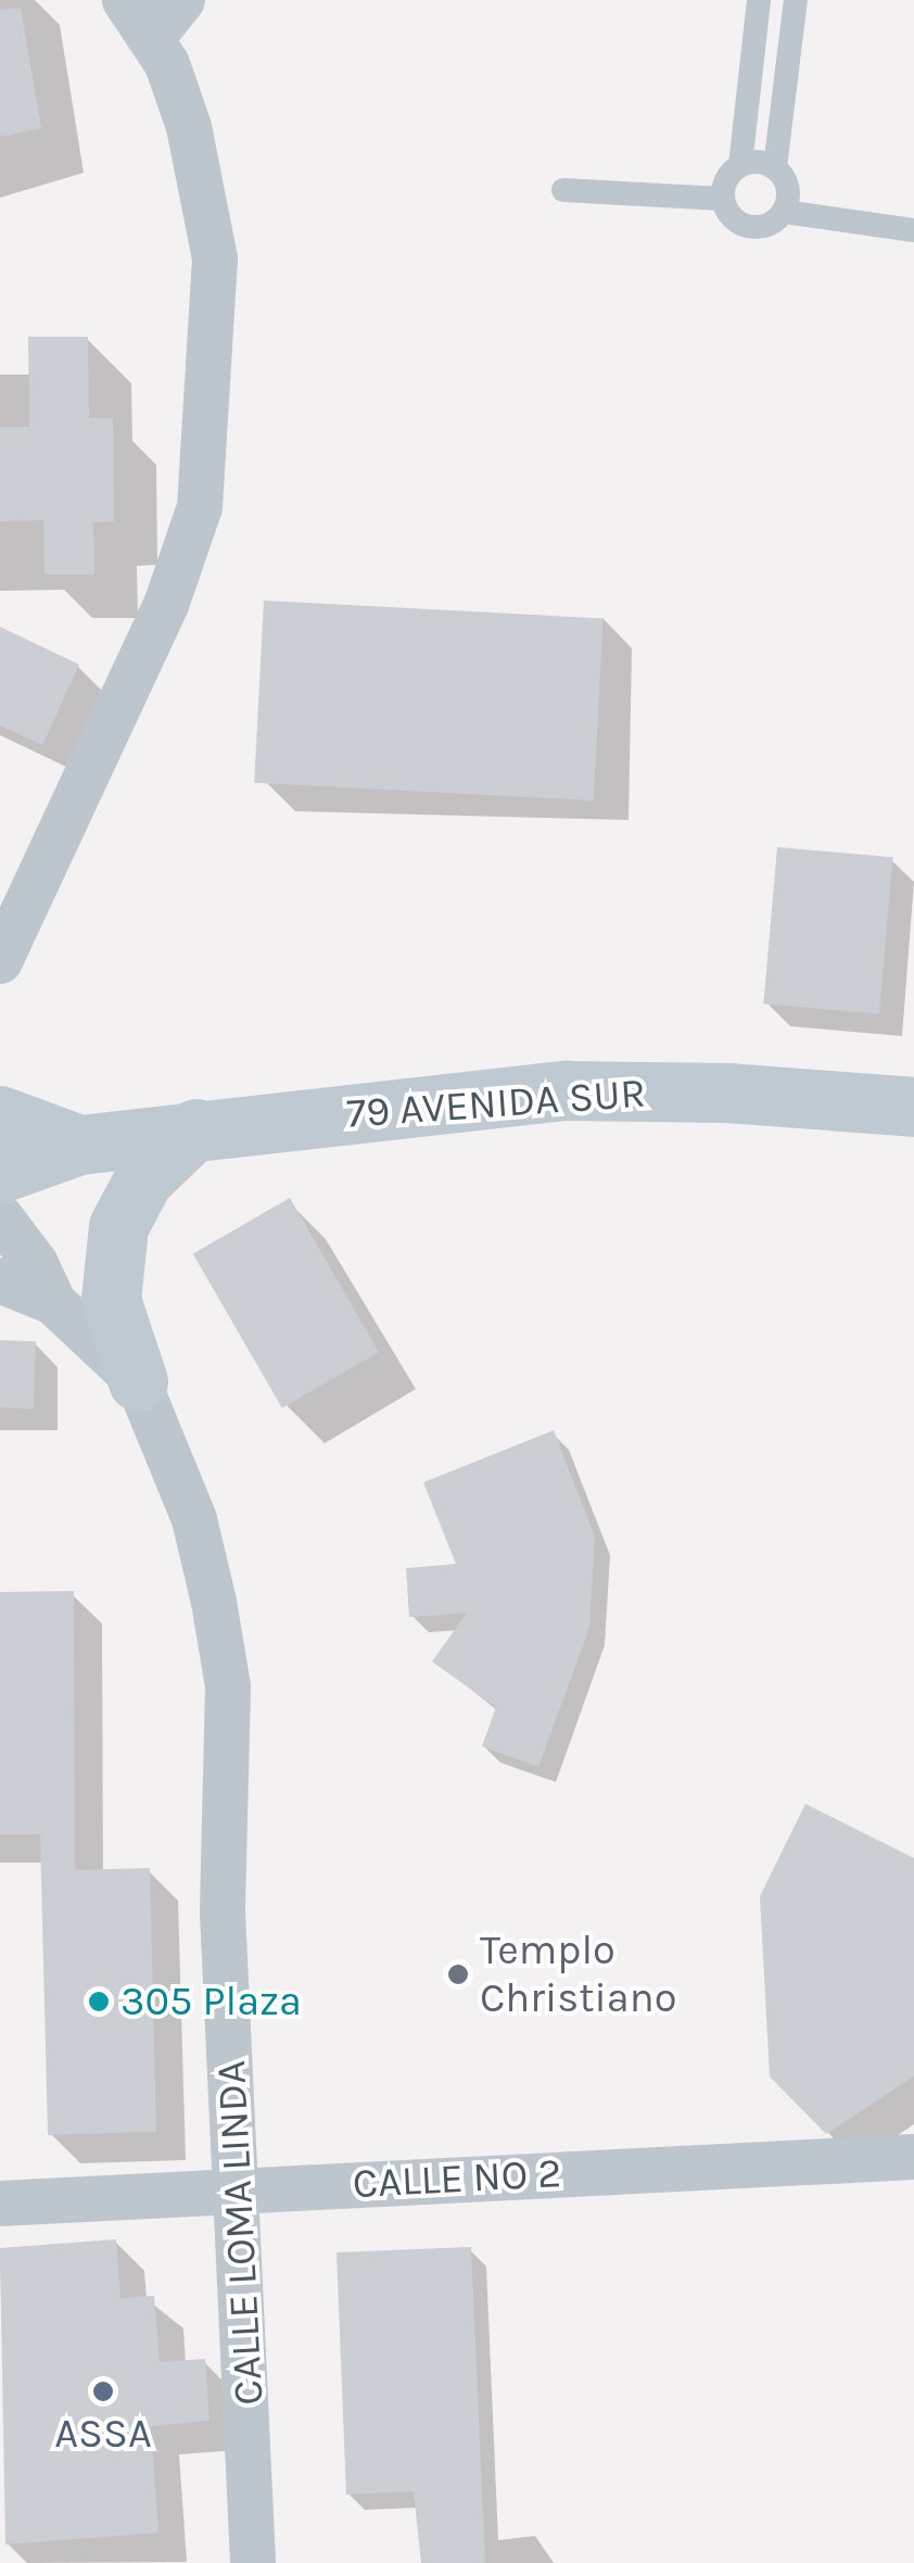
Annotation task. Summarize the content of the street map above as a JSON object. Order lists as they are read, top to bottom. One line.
{"streets":{"main road":["79 AVENIDA SUR"],"street":["CALLE NO 2","CALLE LOMA LINDA"]},"crossings":[["CALLE NO 2","CALLE LOMA LINDA"]],"places":["Templo Christiano","305 Plaza","ASSA"]}
